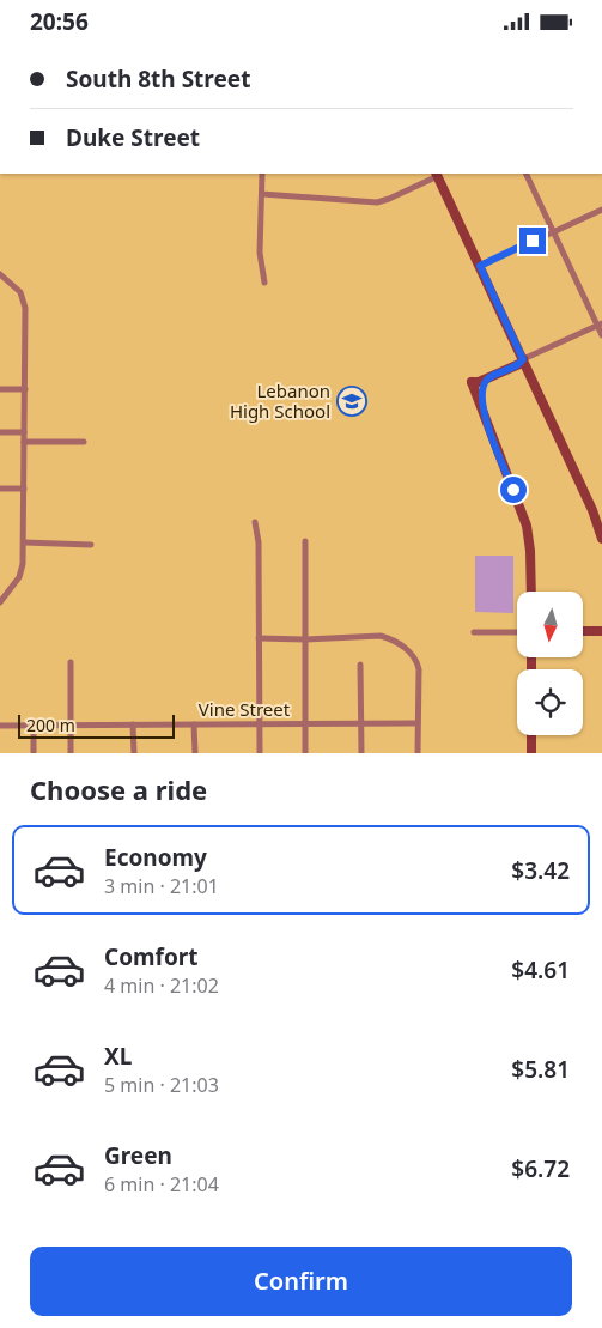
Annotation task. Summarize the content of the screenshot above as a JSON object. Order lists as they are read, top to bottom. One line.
{"streets":{"street":["Vine Street"]},"places":{"school or university":["Lebanon High School"]},"scale_bar":"200 m","north":"bottom","page":{"status":"20:56","banner":["South 8th Street","Duke Street"],"scale":"200 m","heading":"Choose a ride","list":[{"name":"Economy","note":"3 min · 21:01","value":"$3.42"},{"name":"Comfort","note":"4 min · 21:02","value":"$4.61"},{"name":"XL","note":"5 min · 21:03","value":"$5.81"},{"name":"Green","note":"6 min · 21:04","value":"$6.72"}],"buttons":"Confirm"}}
